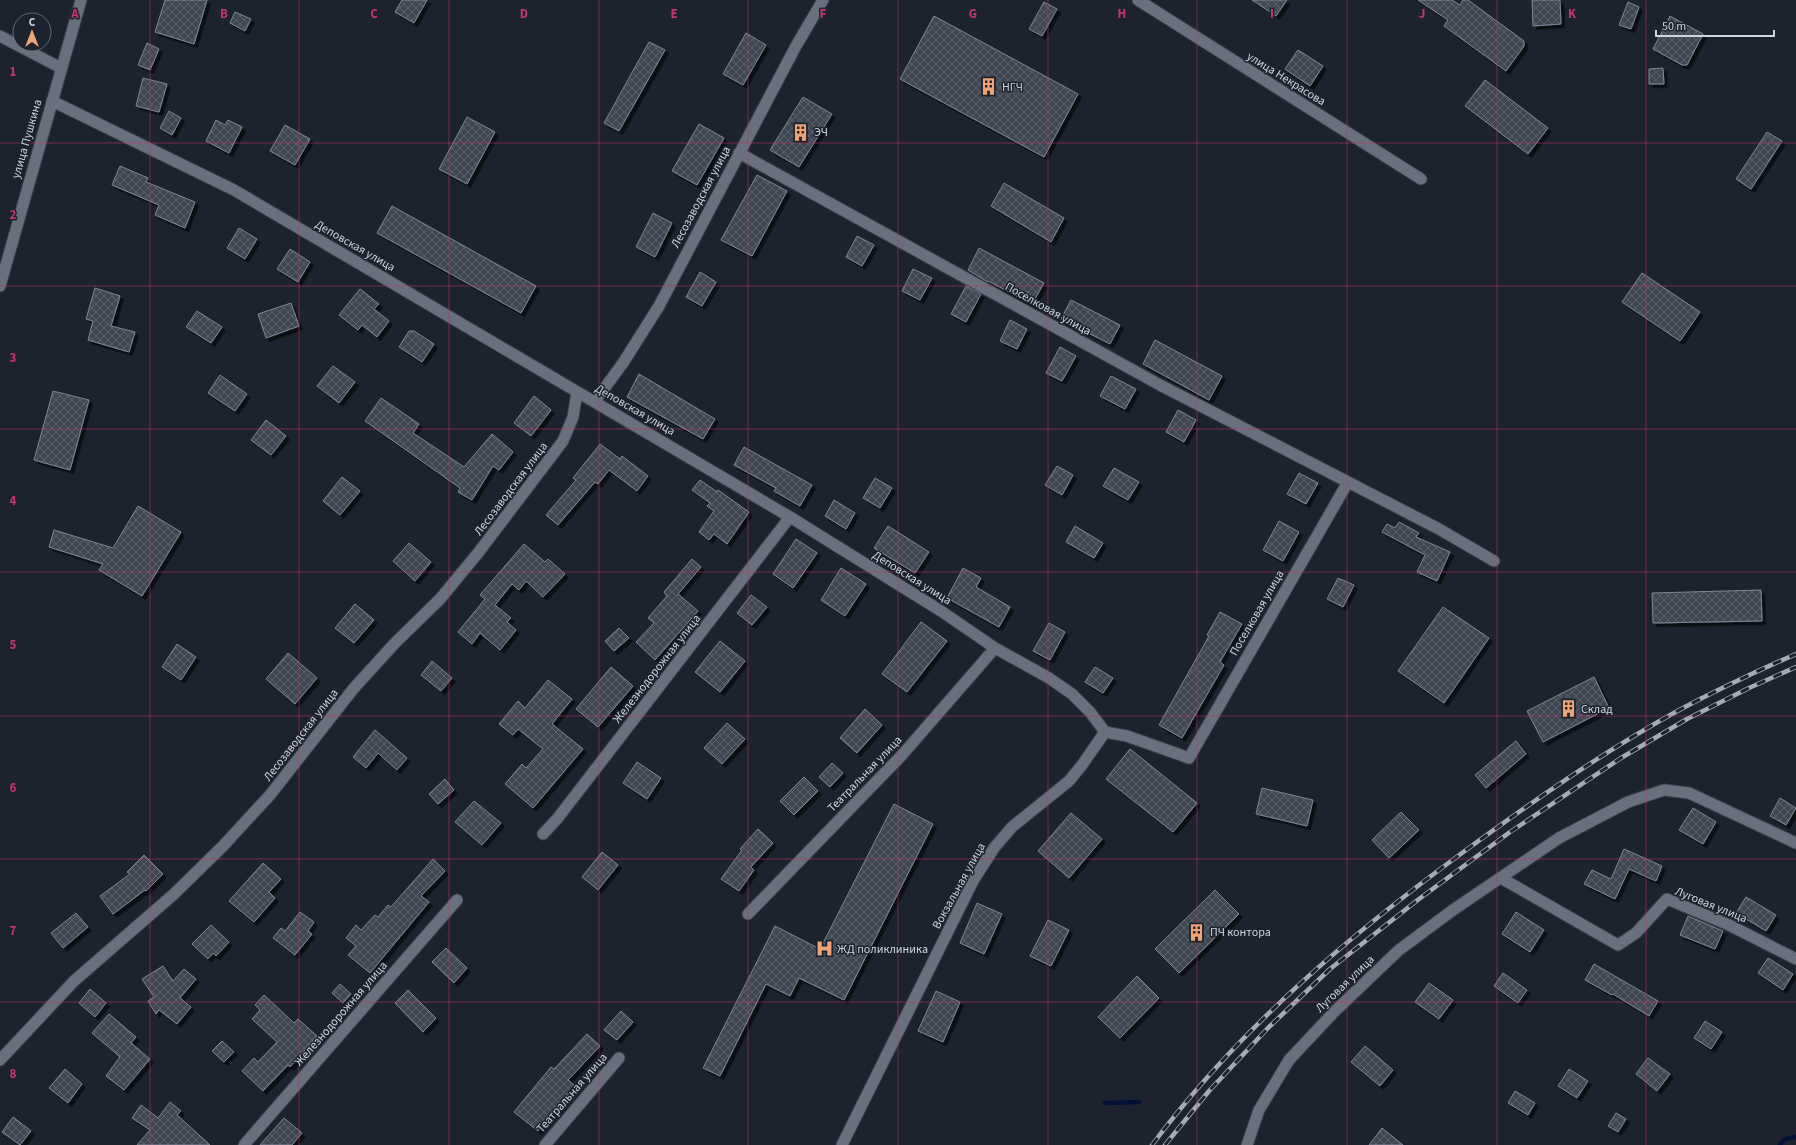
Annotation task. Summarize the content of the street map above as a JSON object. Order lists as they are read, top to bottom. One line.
{"streets":{"street":["улица Некрасова","улица Пушкина","Лесозаводская улица","Деповская улица","Поселковая улица","Железнодорожная улица","Театральная улица","Вокзальная улица","Луговая улица"]},"crossings":[["улица Пушкина","Деповская улица"],["Лесозаводская улица","Деповская улица"],["Лесозаводская улица","Поселковая улица"],["Деповская улица","Поселковая улица"],["Деповская улица","Железнодорожная улица"],["Деповская улица","Театральная улица"],["Деповская улица","Вокзальная улица"],["Поселковая улица","Вокзальная улица"]],"places":{"building":["НГЧ","ЭЧ","Склад","ПЧ контора"],"hospital":["ЖД поликлиника"]},"scale_bar":"50 m","north":"top","grid":{"columns":["A","B","C","D","E","F","G","H","I","J","K"],"rows":["1","2","3","4","5","6","7","8"]}}
